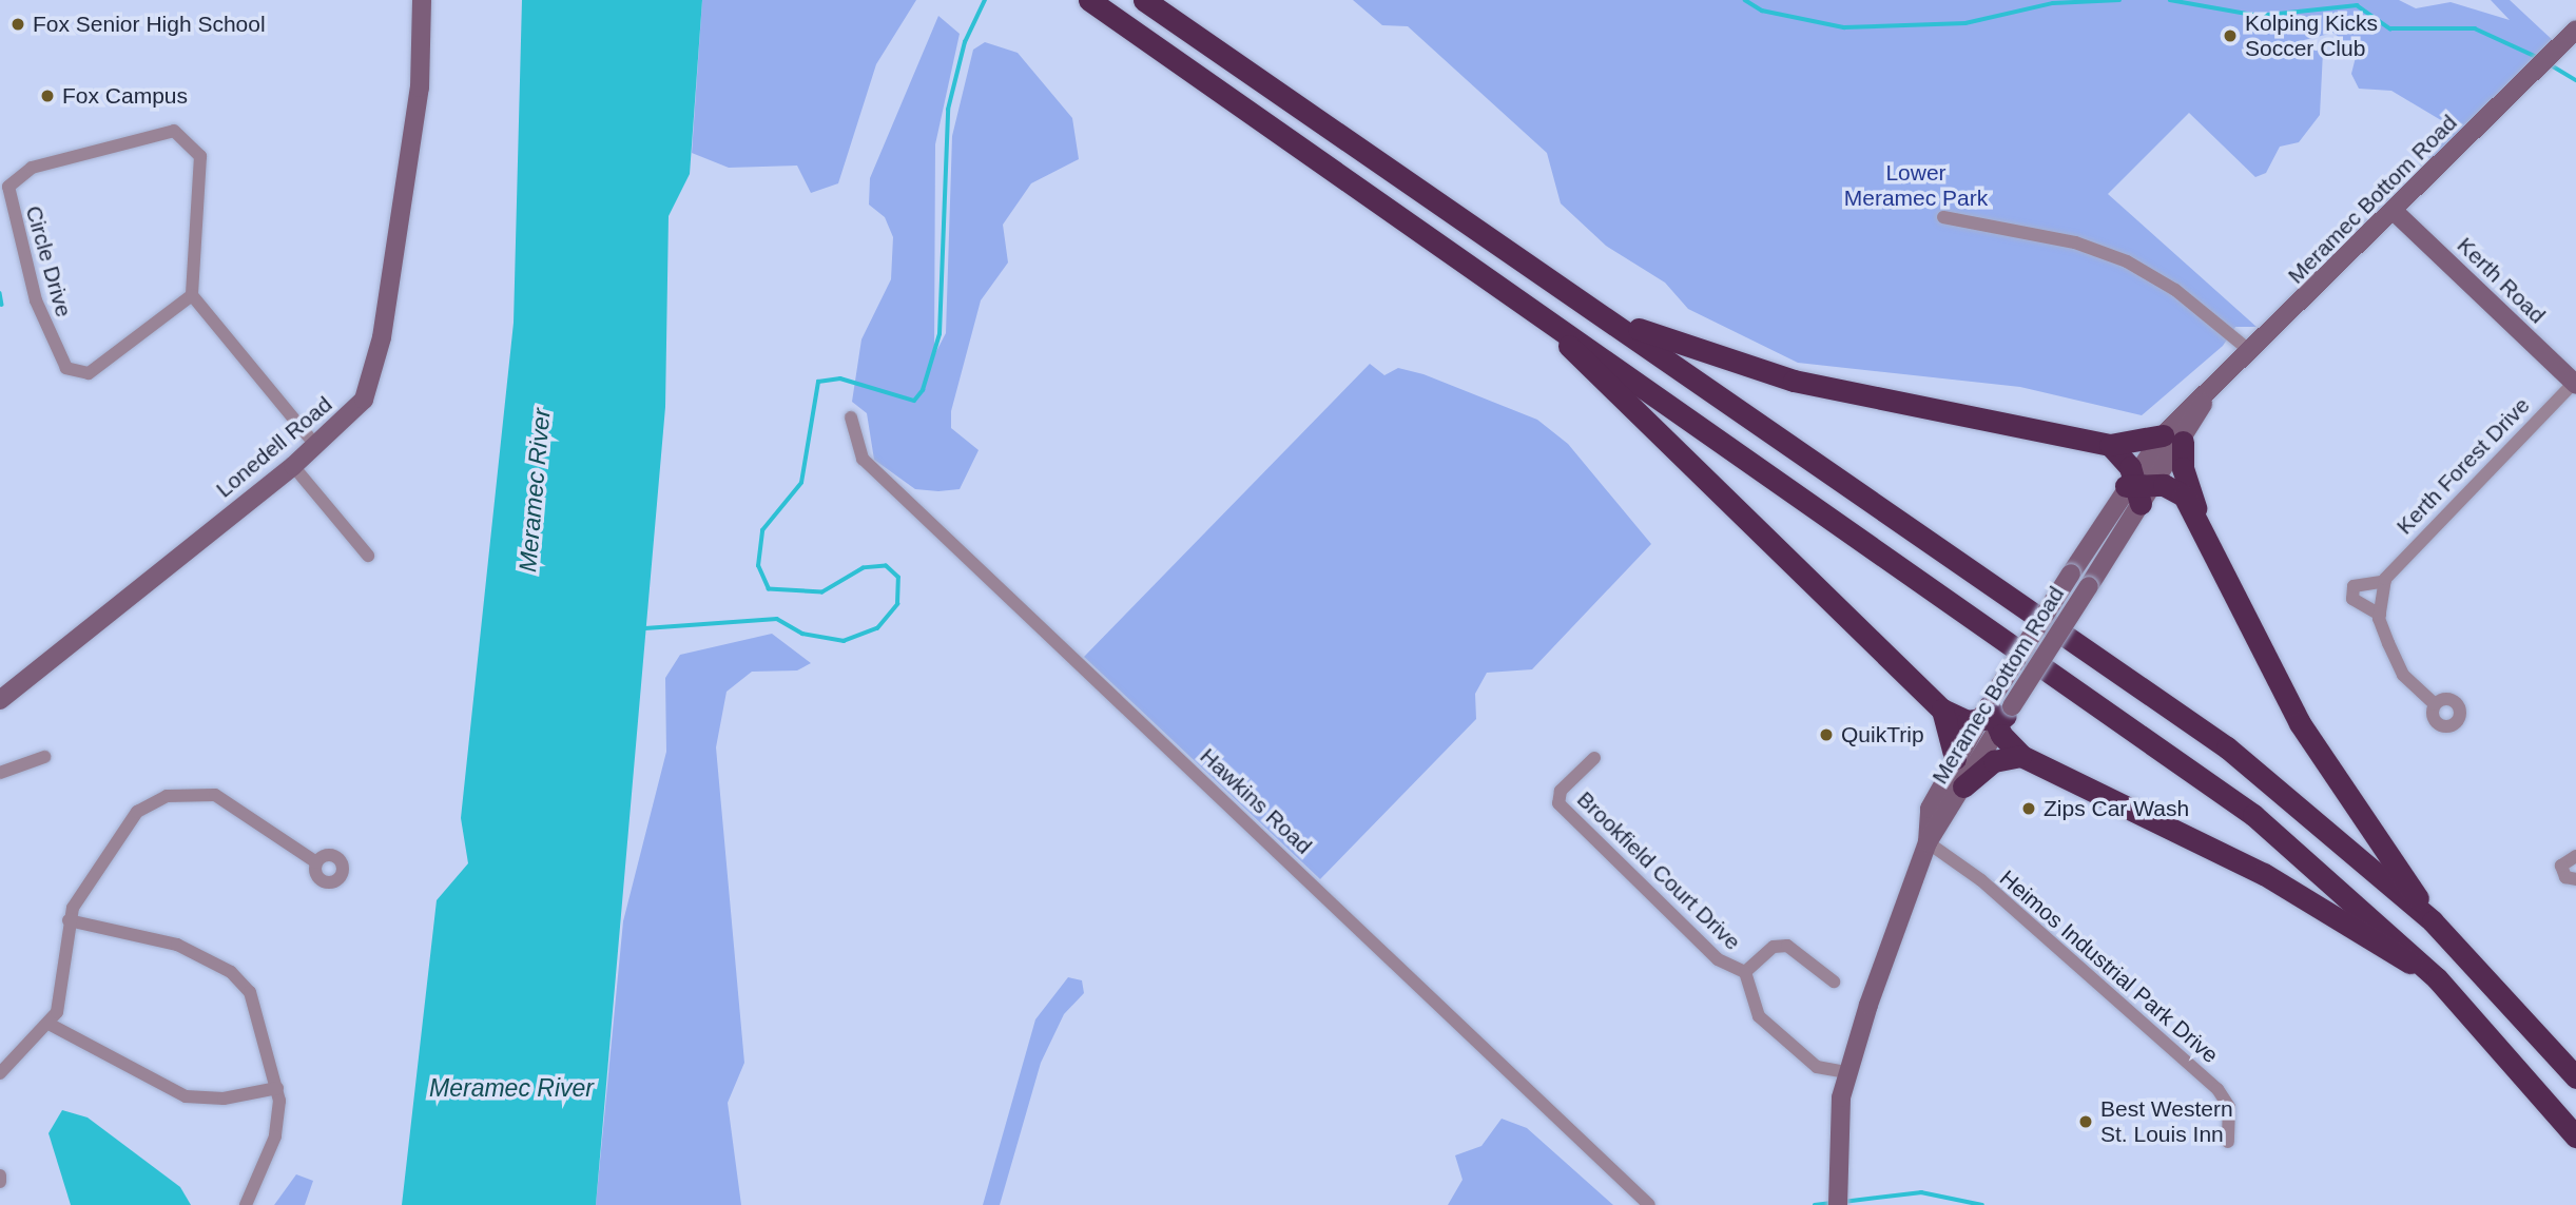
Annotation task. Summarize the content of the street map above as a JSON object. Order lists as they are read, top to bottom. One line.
{"streets":{"street":["Meramec Bottom Road","Circle Drive","Kerth Road","Lonedell Road","Kerth Forest Drive","Hawkins Road","Brookfield Court Drive","Heimos Industrial Park Drive"]},"crossings":[["Meramec Bottom Road","Kerth Road"],["Meramec Bottom Road","Brookfield Court Drive"],["Meramec Bottom Road","Heimos Industrial Park Drive"],["Kerth Road","Kerth Forest Drive"]],"water":["Meramec River"],"parks":["Lower Meramec Park"],"places":["Fox Senior High School","Kolping Kicks Soccer Club","Fox Campus","QuikTrip","Zips Car Wash","Best Western St. Louis Inn"]}
